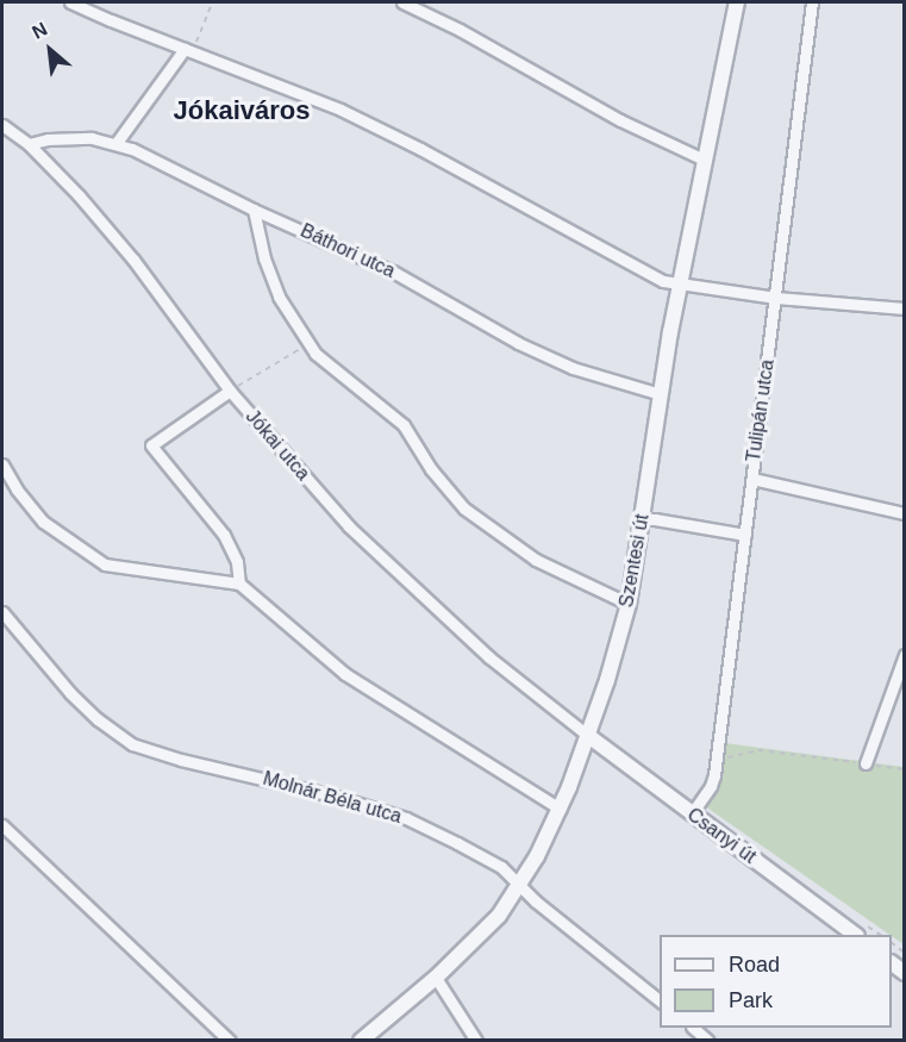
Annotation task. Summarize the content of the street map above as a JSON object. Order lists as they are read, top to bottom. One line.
{"streets":{"street":["Báthori utca","Tulipán utca","Jókai utca","Szentesi út","Molnár Béla utca","Csanyi út"]},"crossings":[["Báthori utca","Jókai utca"],["Báthori utca","Szentesi út"],["Tulipán utca","Csanyi út"],["Jókai utca","Szentesi út"],["Jókai utca","Csanyi út"],["Szentesi út","Molnár Béla utca"],["Szentesi út","Csanyi út"]],"districts":["Jókaiváros"],"legend":["Road","Park"],"north":"top left"}
